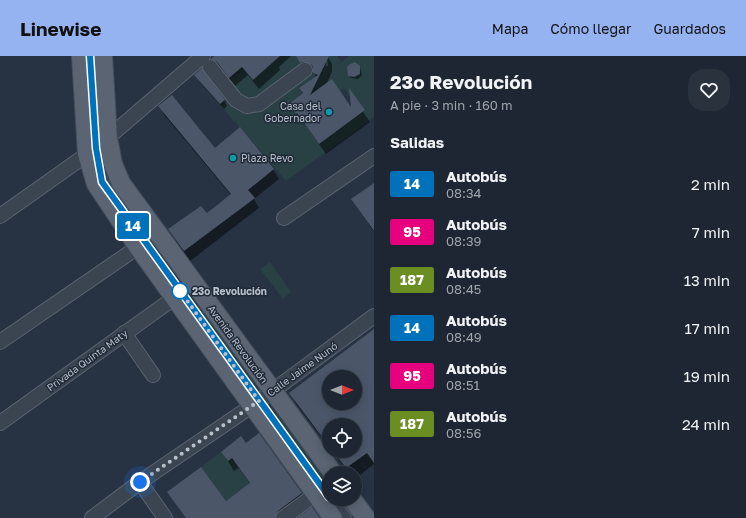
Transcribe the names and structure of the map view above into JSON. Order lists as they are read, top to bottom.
{
  "streets": {
    "main road": ["Avenida Revolución"],
    "street": ["Privada Quinta Maty", "Calle Jaime Nunó"]
  },
  "crossings": [
    ["Avenida Revolución", "Privada Quinta Maty"],
    ["Avenida Revolución", "Calle Jaime Nunó"]
  ],
  "places": ["Casa del Gobernador", "Plaza Revo", "23o Revolución"],
  "lines": ["bus line 14"],
  "north": "right",
  "page": {
    "header": "Linewise",
    "nav": ["Mapa", "Cómo llegar", "Guardados"],
    "on_map": "14",
    "heading": [
      ["23o Revolución", "A pie · 3 min · 160 m"],
      "Salidas"
    ],
    "list": [
      {
        "mark": "14",
        "name": "Autobús",
        "note": "08:34",
        "value": "2 min"
      },
      {
        "mark": "95",
        "name": "Autobús",
        "note": "08:39",
        "value": "7 min"
      },
      {
        "mark": "187",
        "name": "Autobús",
        "note": "08:45",
        "value": "13 min"
      },
      {
        "mark": "14",
        "name": "Autobús",
        "note": "08:49",
        "value": "17 min"
      },
      {
        "mark": "95",
        "name": "Autobús",
        "note": "08:51",
        "value": "19 min"
      },
      {
        "mark": "187",
        "name": "Autobús",
        "note": "08:56",
        "value": "24 min"
      }
    ]
  }
}
